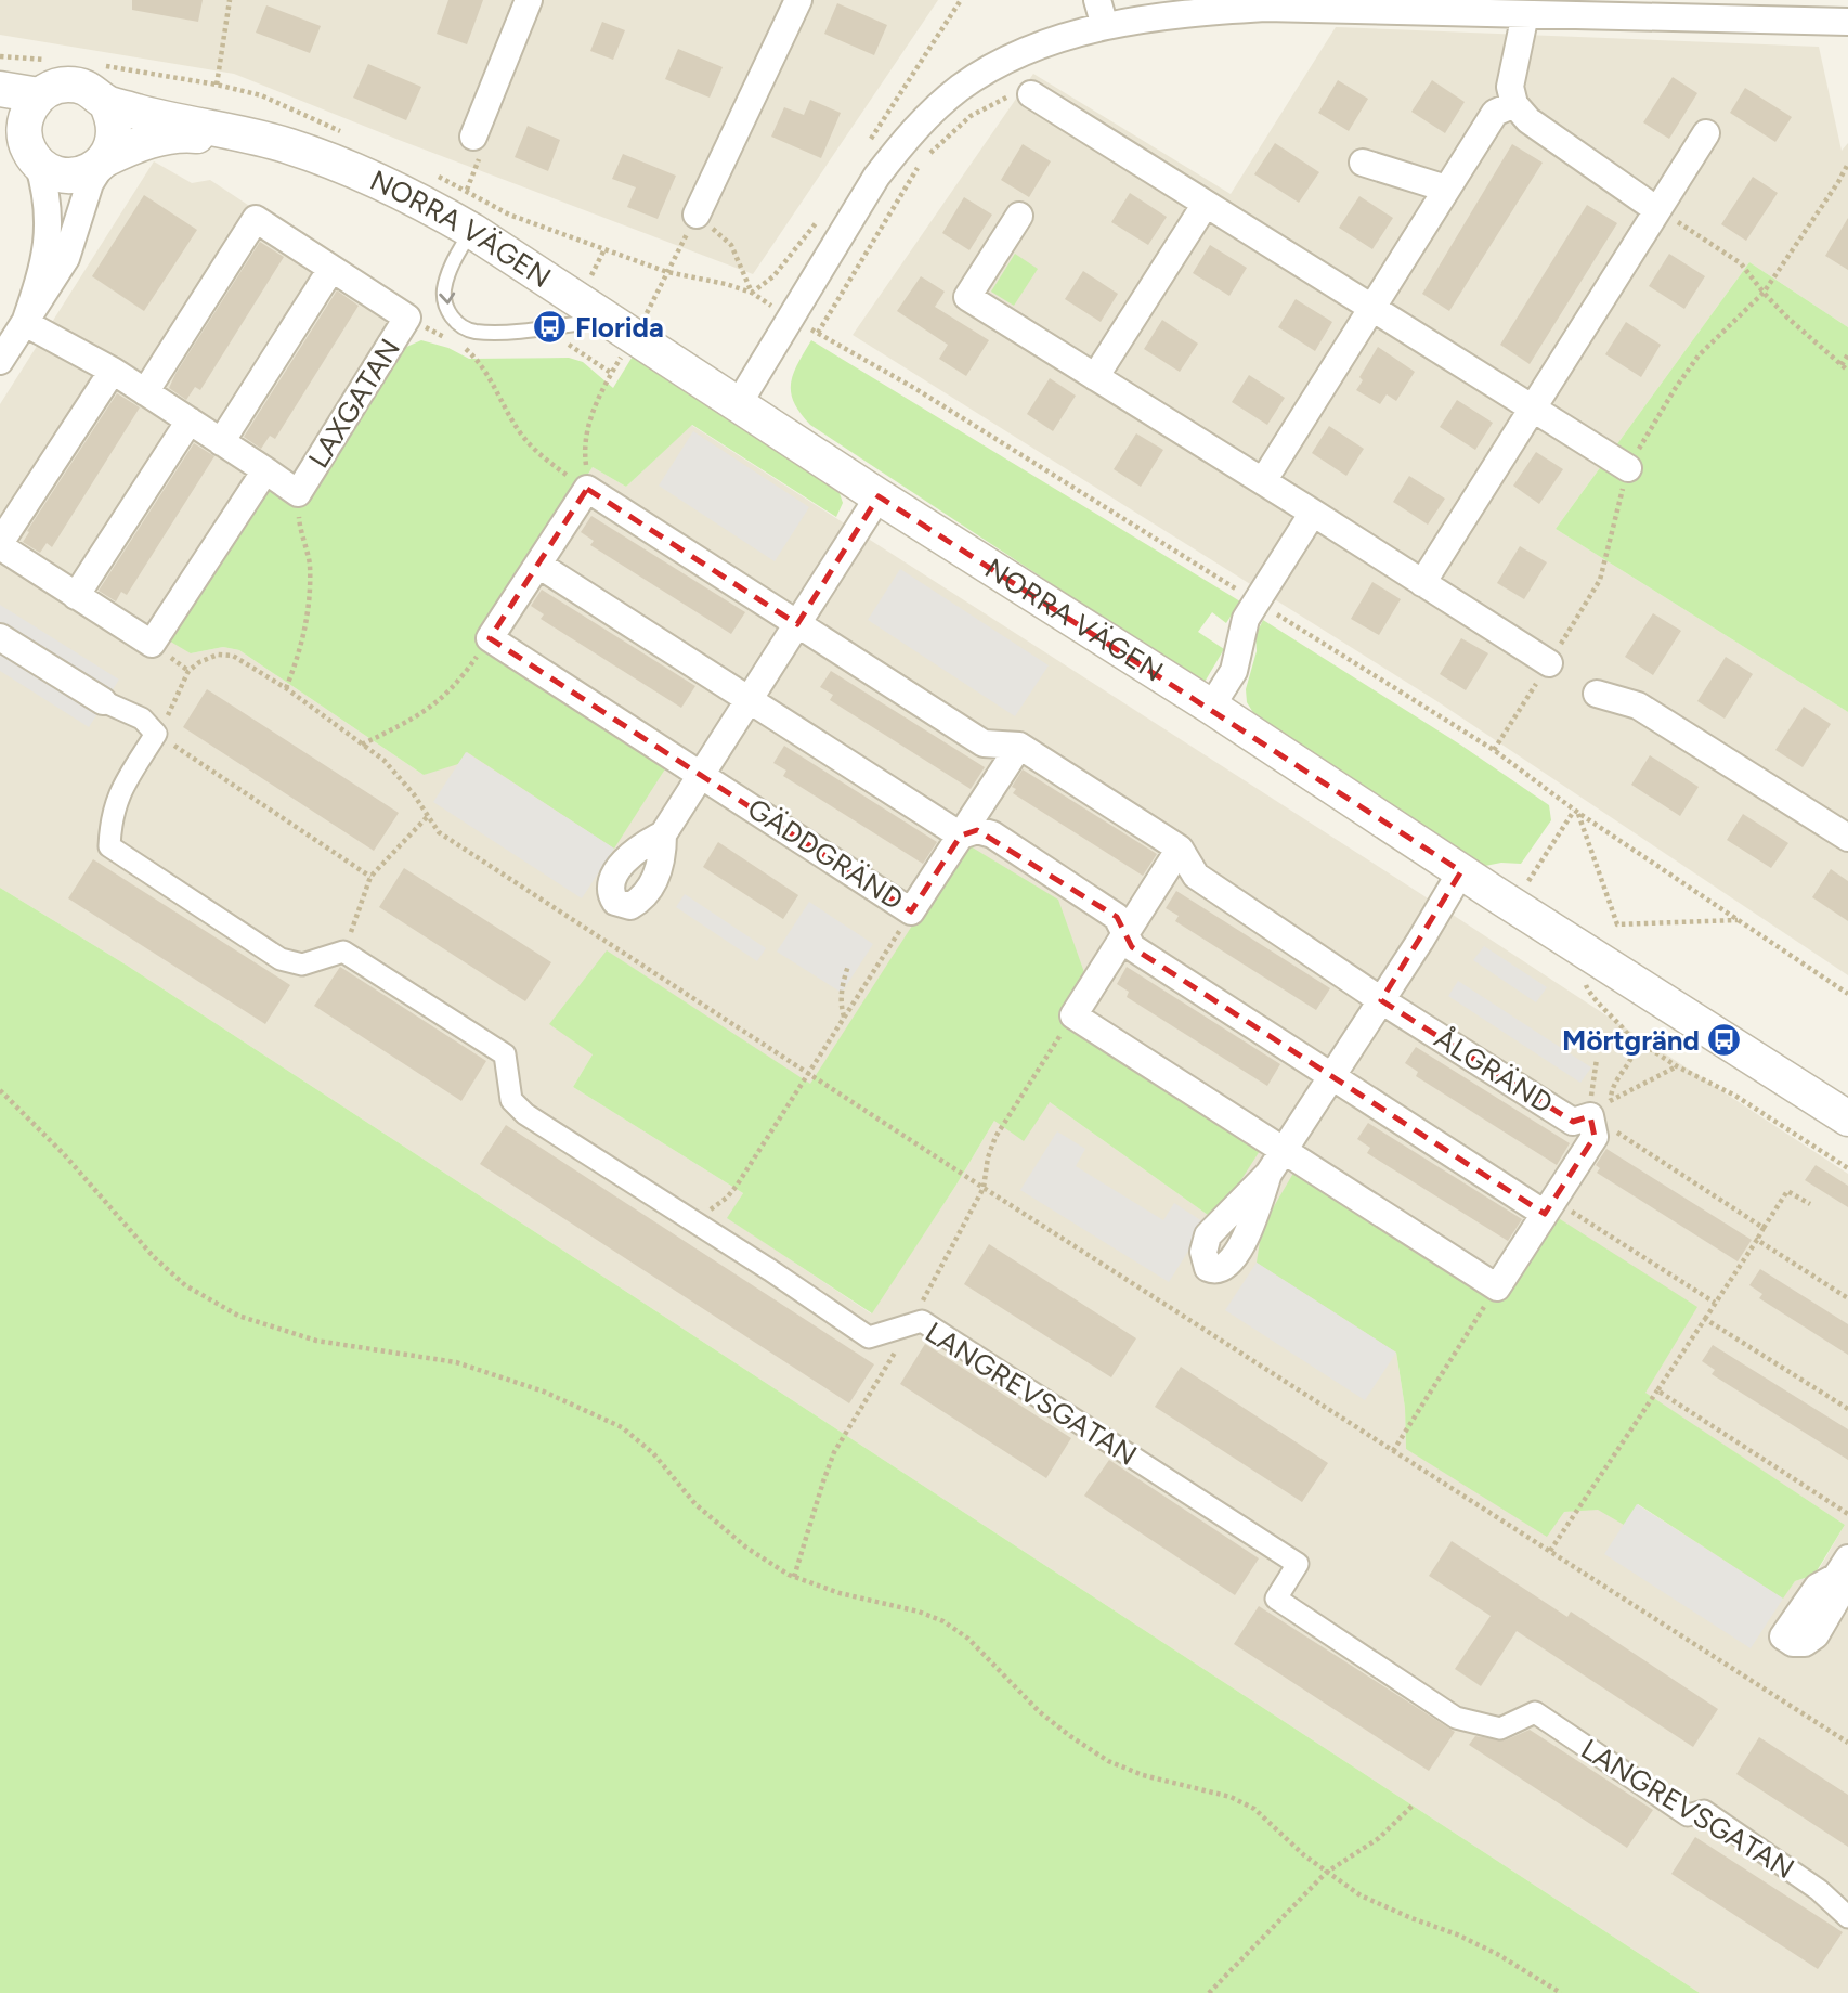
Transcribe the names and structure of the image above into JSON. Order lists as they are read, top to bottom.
{
  "streets": {
    "street": [
      "NORRA VÄGEN",
      "LAXGATAN",
      "GÄDDGRÄND",
      "ÅLGRÄND",
      "LANGREVSGATAN"
    ]
  },
  "places": {
    "bus stop": ["Florida", "Mörtgränd"]
  }
}
